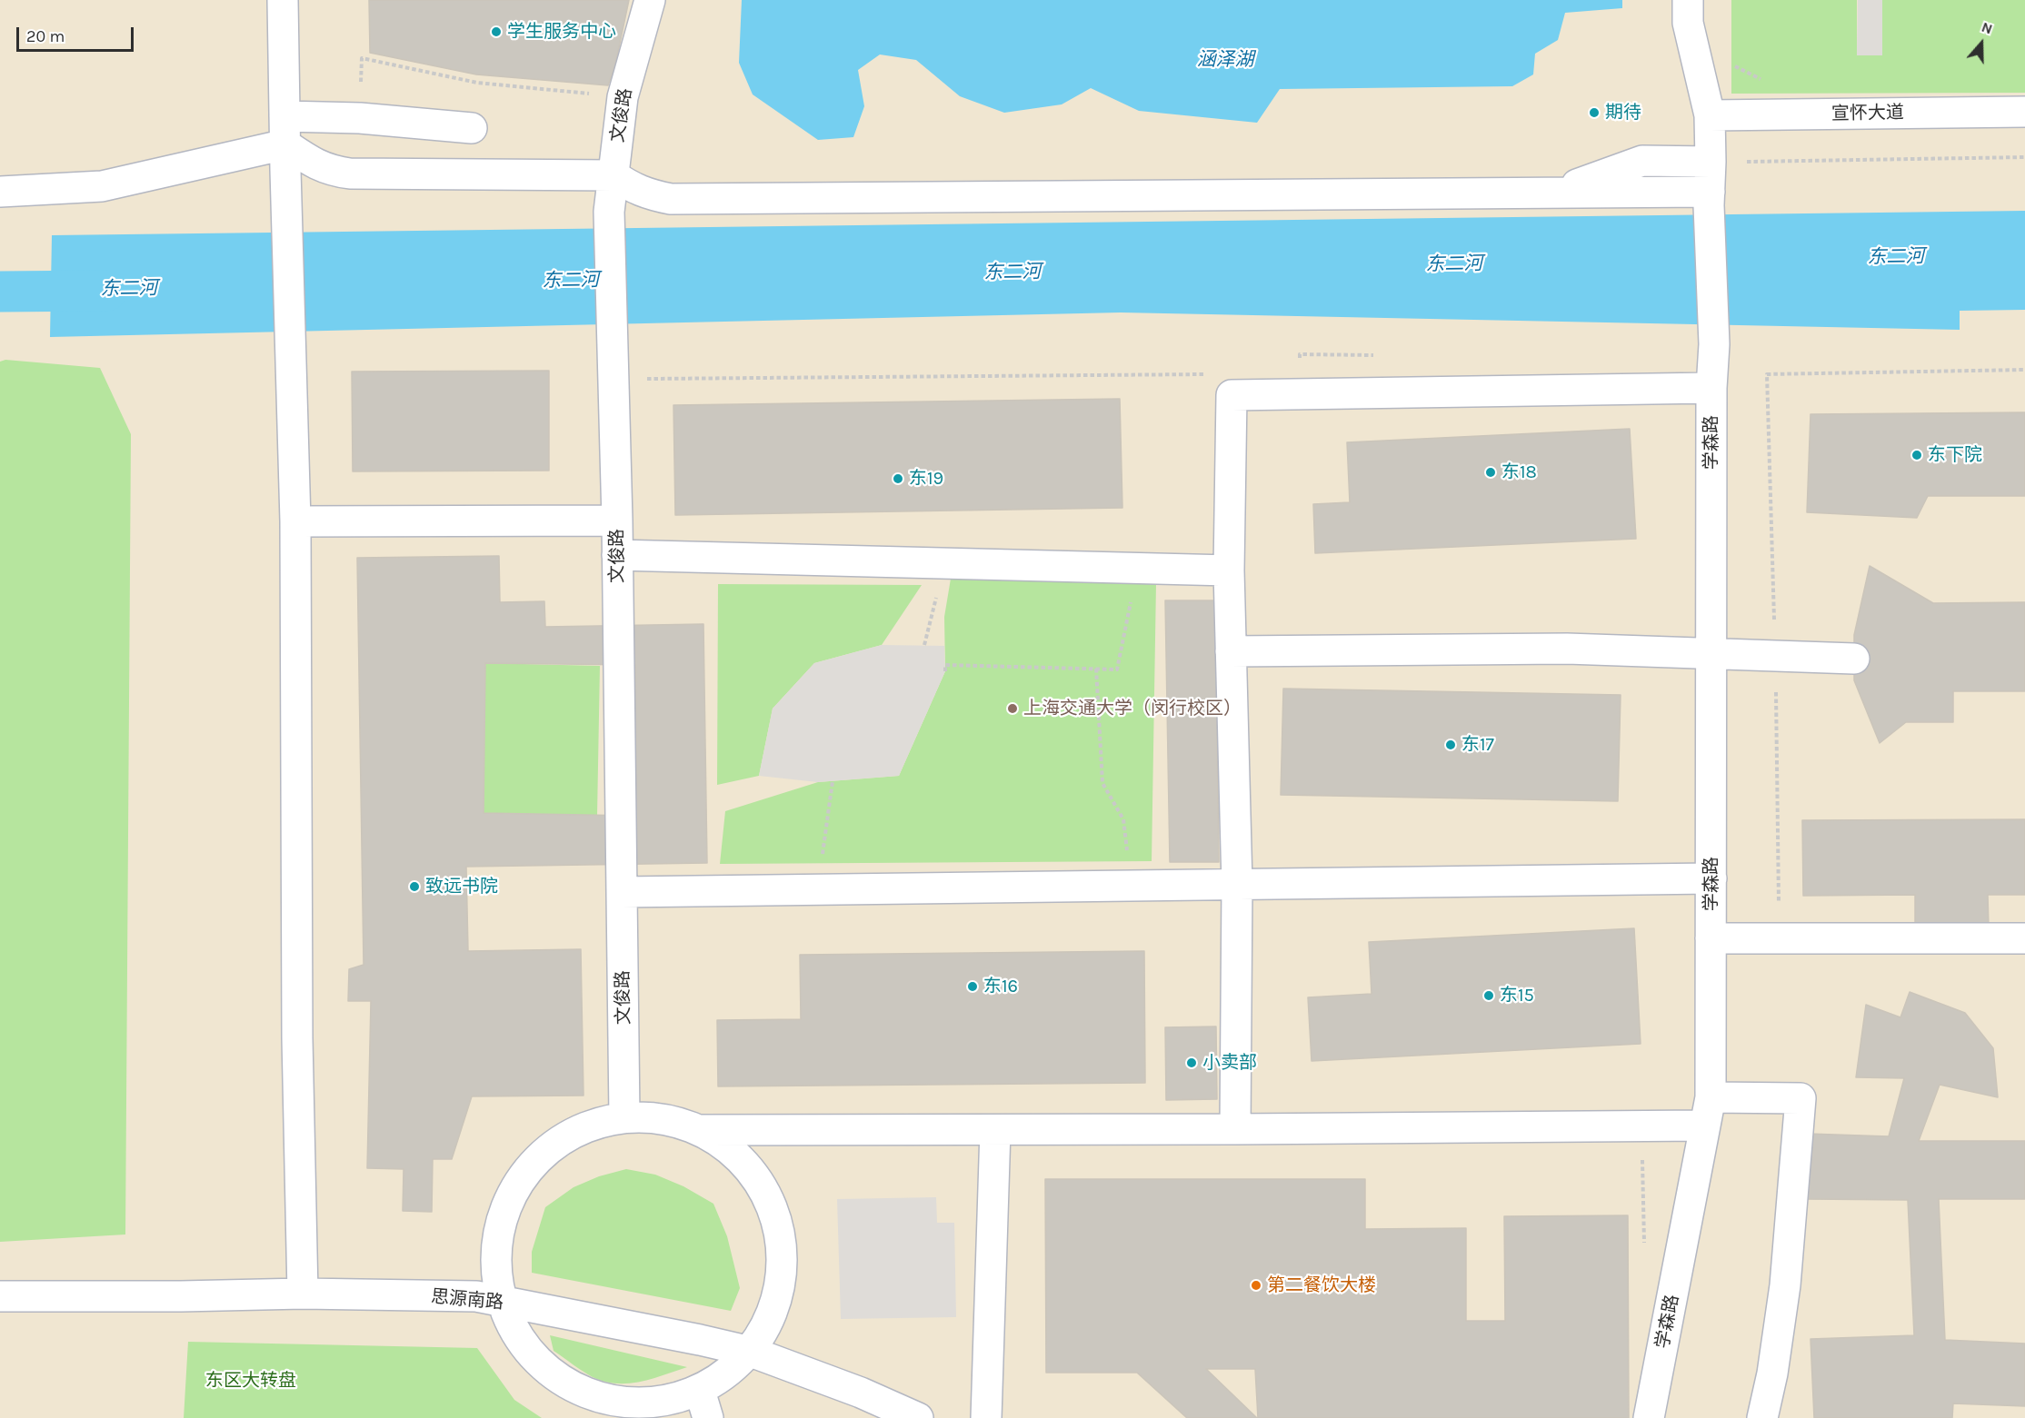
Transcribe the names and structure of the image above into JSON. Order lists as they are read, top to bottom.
{
  "streets": {
    "lane": [
      "宣怀大道",
      "文俊路",
      "学森路",
      "思源南路"
    ]
  },
  "crossings": [
    ["宣怀大道", "学森路"]
  ],
  "water": ["涵泽湖", "东二河"],
  "parks": ["东区大转盘"],
  "places": [
    "学生服务中心",
    "期待",
    "东下院",
    "东18",
    "东19",
    "上海交通大学（闵行校区）",
    "东17",
    "致远书院",
    "东16",
    "东15",
    "小卖部",
    "第二餐饮大楼"
  ],
  "scale_bar": "20 m",
  "north": "top"
}
